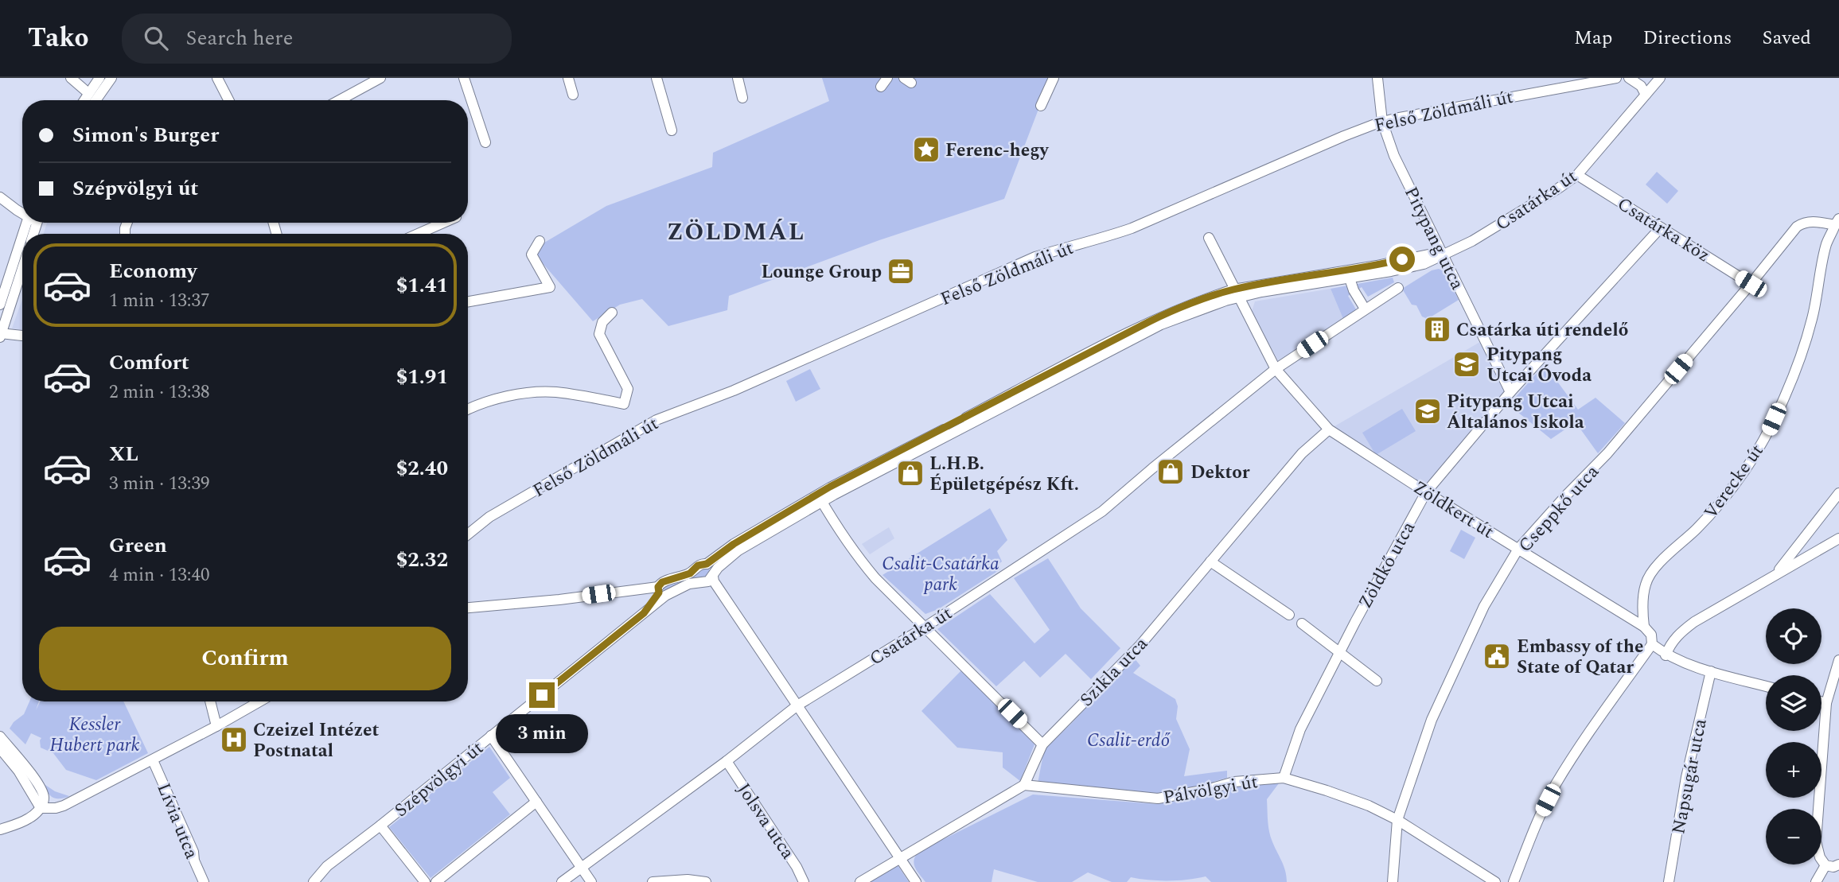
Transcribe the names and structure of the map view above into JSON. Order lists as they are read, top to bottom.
{
  "streets": {
    "street": [
      "Felső Zöldmáli út",
      "Csatárka út",
      "Csatárka köz",
      "Pitypang utca",
      "Verecke út",
      "Cseppkő utca",
      "Zöldkert út",
      "Zöldkő utca",
      "Szikla utca",
      "Napsugár utca",
      "Szépvölgyi út",
      "Pálvölgyi út",
      "Lívia utca",
      "Jolsva utca"
    ]
  },
  "crossings": [
    ["Felső Zöldmáli út", "Pitypang utca"],
    ["Csatárka út", "Csatárka köz"],
    ["Csatárka út", "Pitypang utca"],
    ["Csatárka út", "Zöldkert út"],
    ["Csatárka út", "Jolsva utca"],
    ["Csatárka köz", "Cseppkő utca"],
    ["Csatárka köz", "Zöldkő utca"],
    ["Pitypang utca", "Zöldkő utca"],
    ["Verecke út", "Cseppkő utca"],
    ["Verecke út", "Zöldkert út"],
    ["Cseppkő utca", "Zöldkert út"],
    ["Cseppkő utca", "Pálvölgyi út"],
    ["Zöldkert út", "Zöldkő utca"],
    ["Zöldkert út", "Szikla utca"],
    ["Zöldkő utca", "Pálvölgyi út"],
    ["Szikla utca", "Pálvölgyi út"]
  ],
  "districts": ["ZÖLDMÁL"],
  "parks": ["Csalit-Csatárka park", "Kessler Hubert park", "Csalit-erdő"],
  "places": {
    "place": ["Ferenc-hegy"],
    "office": ["Lounge Group"],
    "building": ["Csatárka úti rendelő"],
    "school or university": ["Pitypang Utcai Óvoda", "Pitypang Utcai Általános Iskola"],
    "shop": ["Dektor", "L.H.B. Épületgépész Kft."],
    "public building": ["Embassy of the State of Qatar"],
    "hospital": ["Czeizel Intézet Postnatal"]
  },
  "page": {
    "header": "Tako",
    "search": "Search here",
    "nav": ["Map", "Directions", "Saved"],
    "banner": ["Simon's Burger", "Szépvölgyi út"],
    "list": [
      {
        "name": "Economy",
        "note": "1 min · 13:37",
        "value": "$1.41"
      },
      {
        "name": "Comfort",
        "note": "2 min · 13:38",
        "value": "$1.91"
      },
      {
        "name": "XL",
        "note": "3 min · 13:39",
        "value": "$2.40"
      },
      {
        "name": "Green",
        "note": "4 min · 13:40",
        "value": "$2.32"
      }
    ],
    "map_buttons": ["+", "−"],
    "buttons": "Confirm",
    "bubble": "3 min"
  }
}
